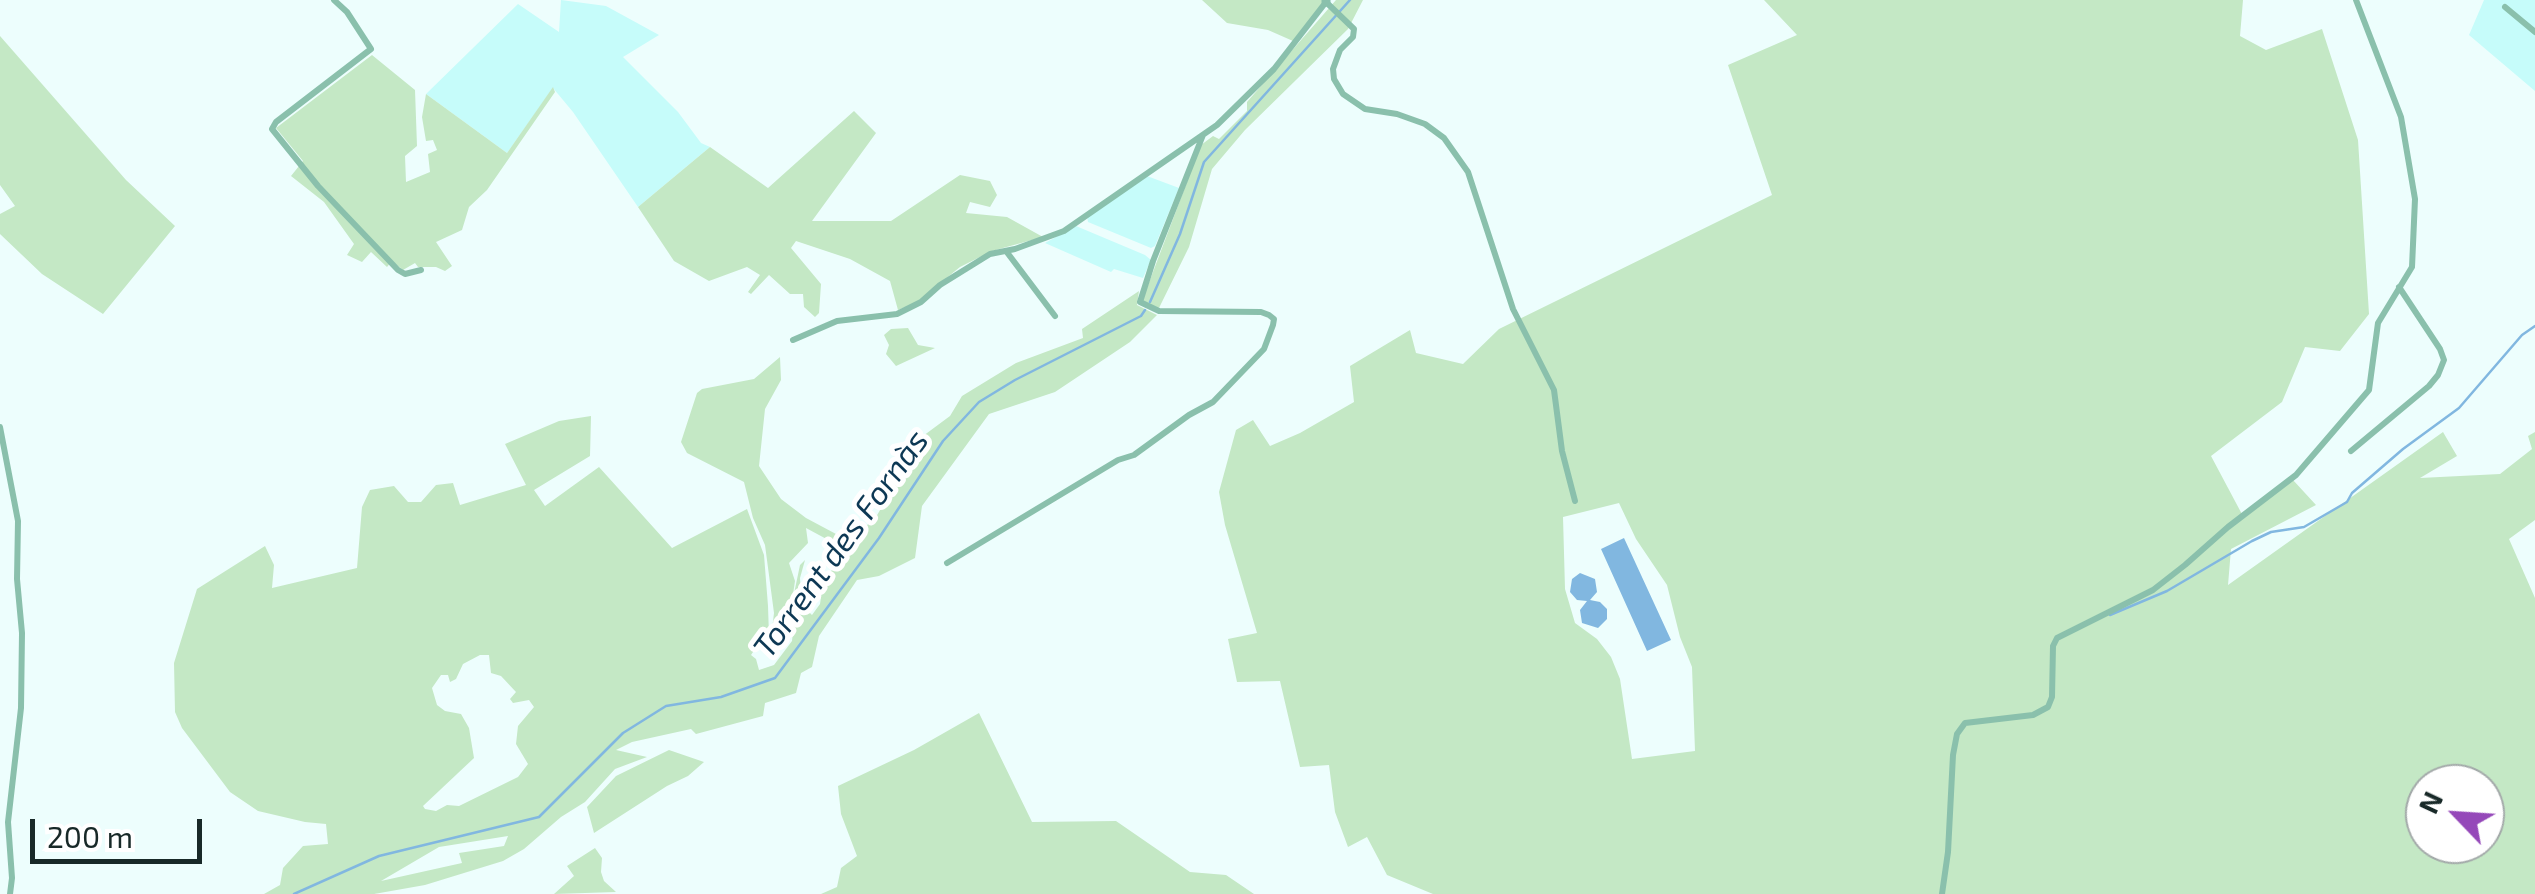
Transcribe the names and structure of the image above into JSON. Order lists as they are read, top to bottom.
{
  "water": ["Torrent des Fornàs"],
  "scale_bar": "200 m",
  "north": "top left"
}
